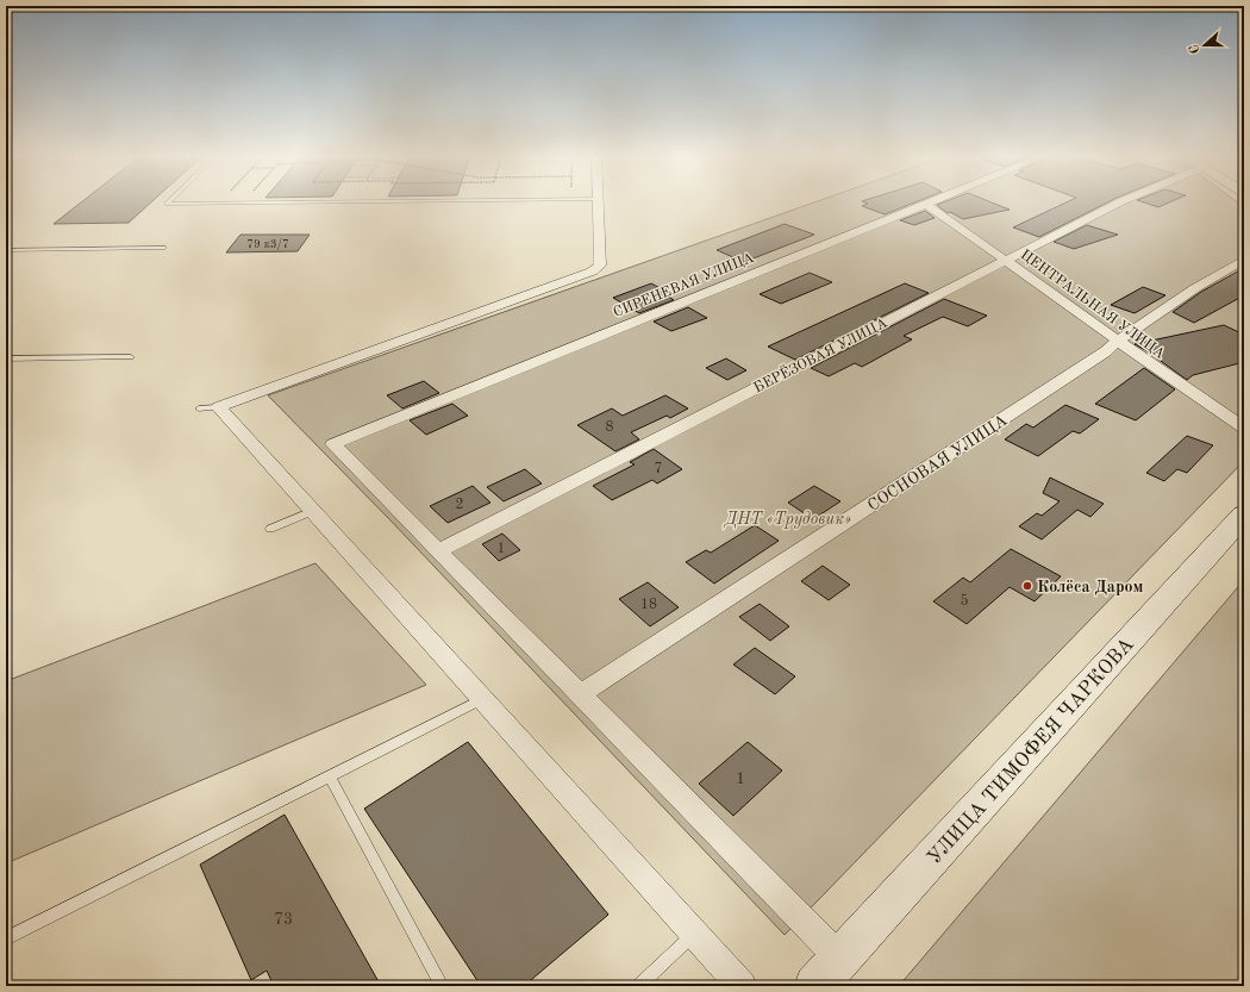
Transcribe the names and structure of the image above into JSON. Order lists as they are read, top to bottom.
{
  "streets": {
    "main road": ["УЛИЦА ТИМОФЕЯ ЧАРКОВА"],
    "street": [
      "СИРЕНЕВАЯ УЛИЦА",
      "ЦЕНТРАЛЬНАЯ УЛИЦА",
      "БЕРЁЗОВАЯ УЛИЦА",
      "СОСНОВАЯ УЛИЦА"
    ]
  },
  "crossings": [
    ["СИРЕНЕВАЯ УЛИЦА", "ЦЕНТРАЛЬНАЯ УЛИЦА"],
    ["СИРЕНЕВАЯ УЛИЦА", "БЕРЁЗОВАЯ УЛИЦА"],
    ["ЦЕНТРАЛЬНАЯ УЛИЦА", "БЕРЁЗОВАЯ УЛИЦА"],
    ["ЦЕНТРАЛЬНАЯ УЛИЦА", "СОСНОВАЯ УЛИЦА"]
  ],
  "parks": ["ДНТ «Трудовик»"],
  "places": ["Колёса Даром"],
  "house_numbers": [
    "79 к3/7",
    "8",
    "7",
    "2",
    "1",
    "5",
    "18",
    "1",
    "73"
  ],
  "north": "left"
}
